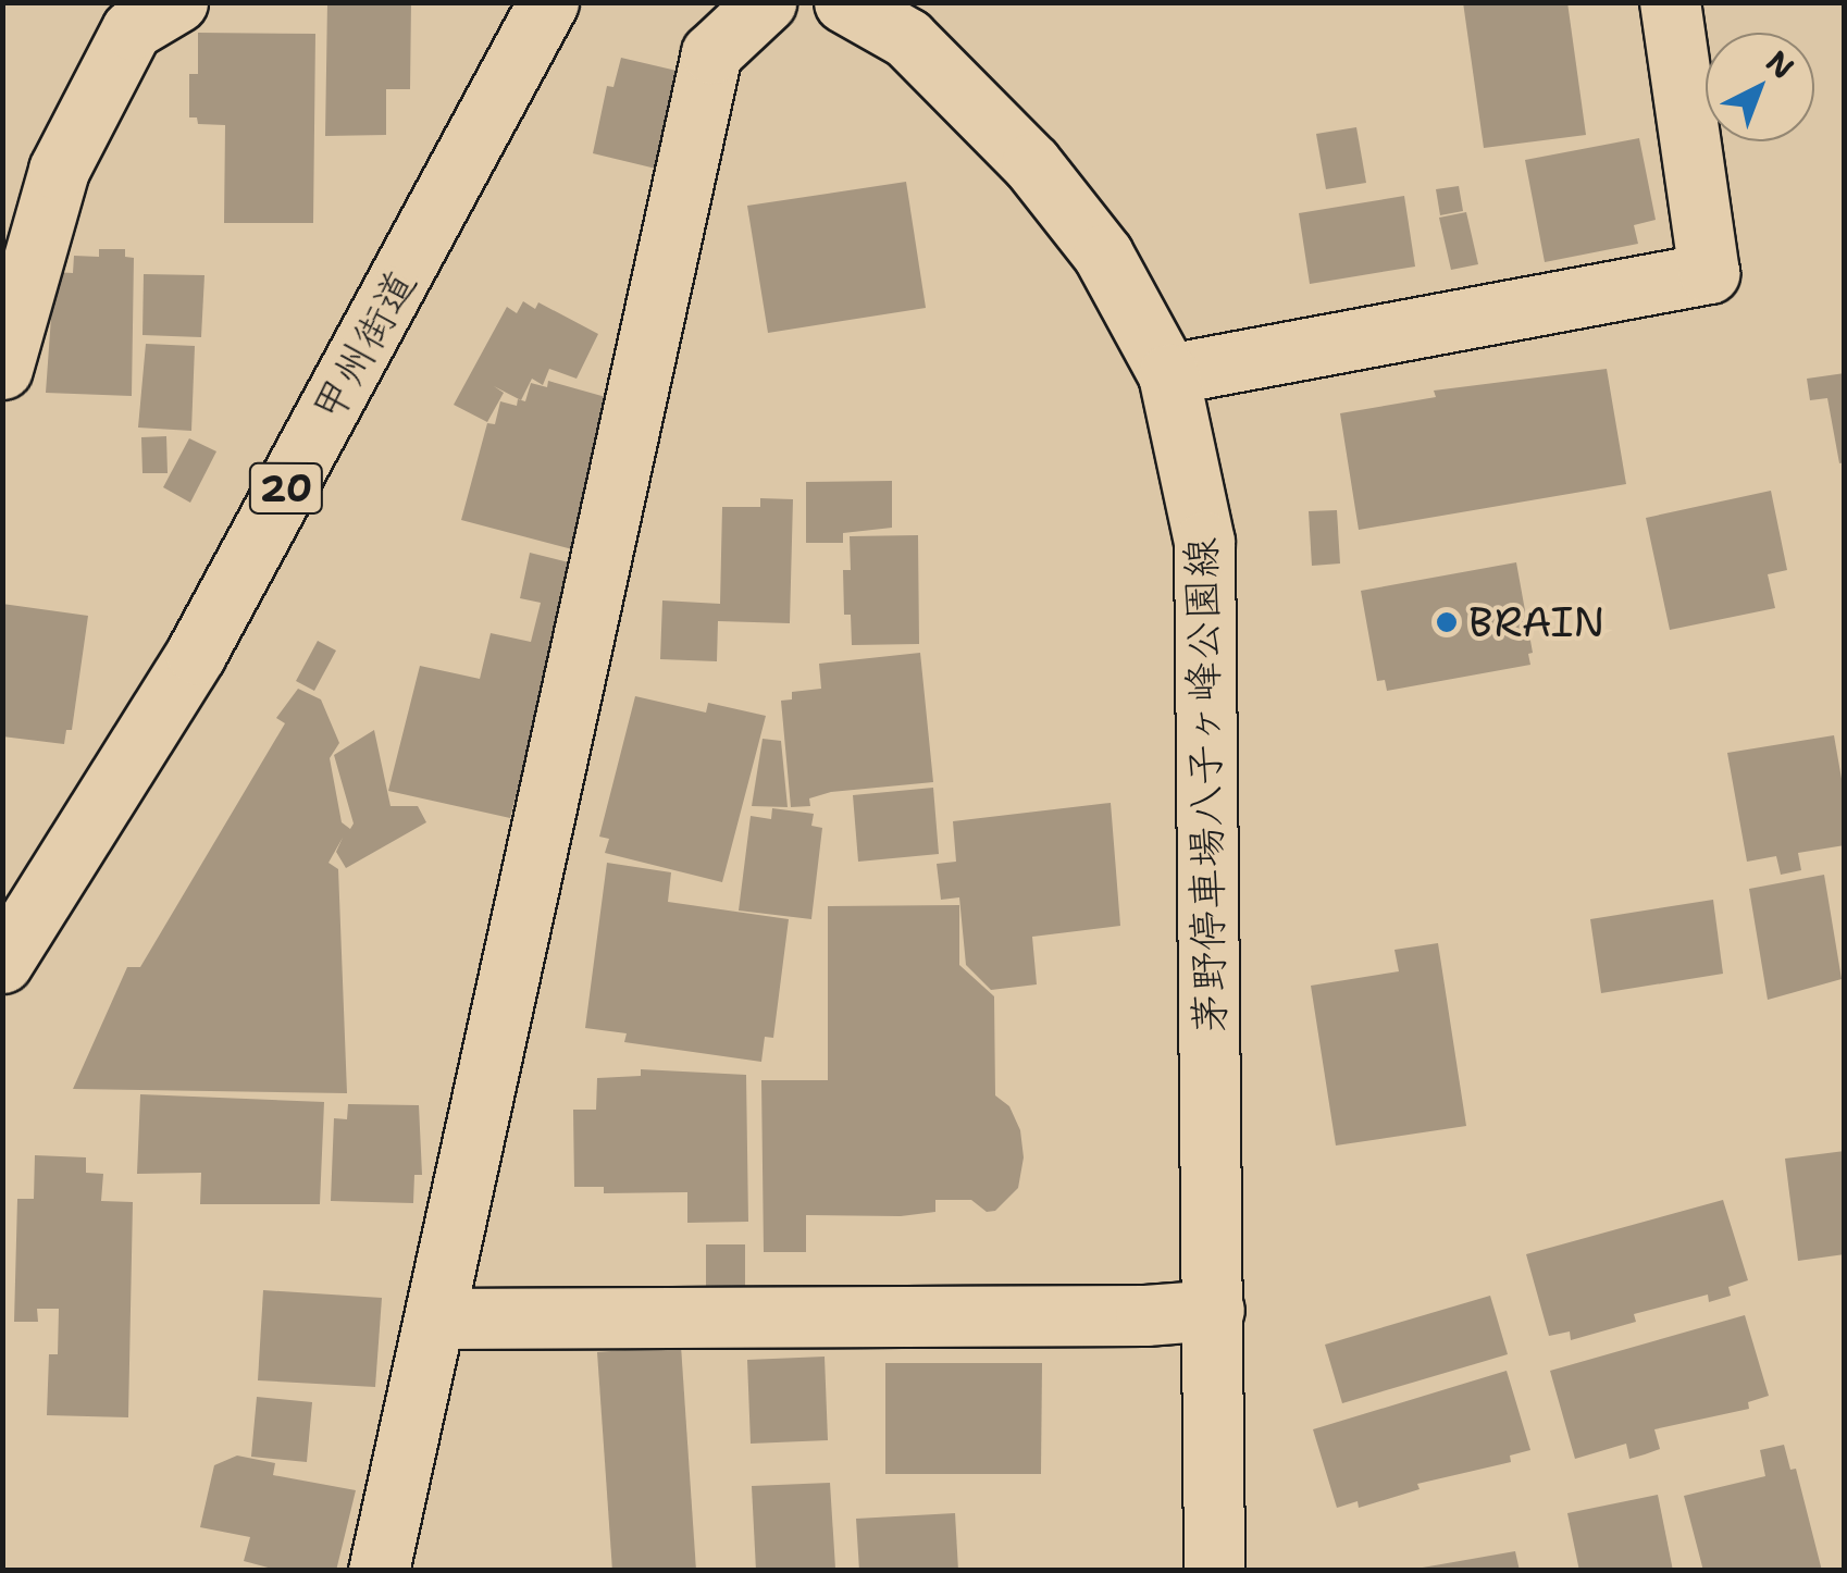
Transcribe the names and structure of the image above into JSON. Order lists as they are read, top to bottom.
{
  "streets": {
    "main road": ["甲州街道", "20", "茅野停車場八子ヶ峰公園線"]
  },
  "places": ["BRAIN"],
  "north": "top right"
}
